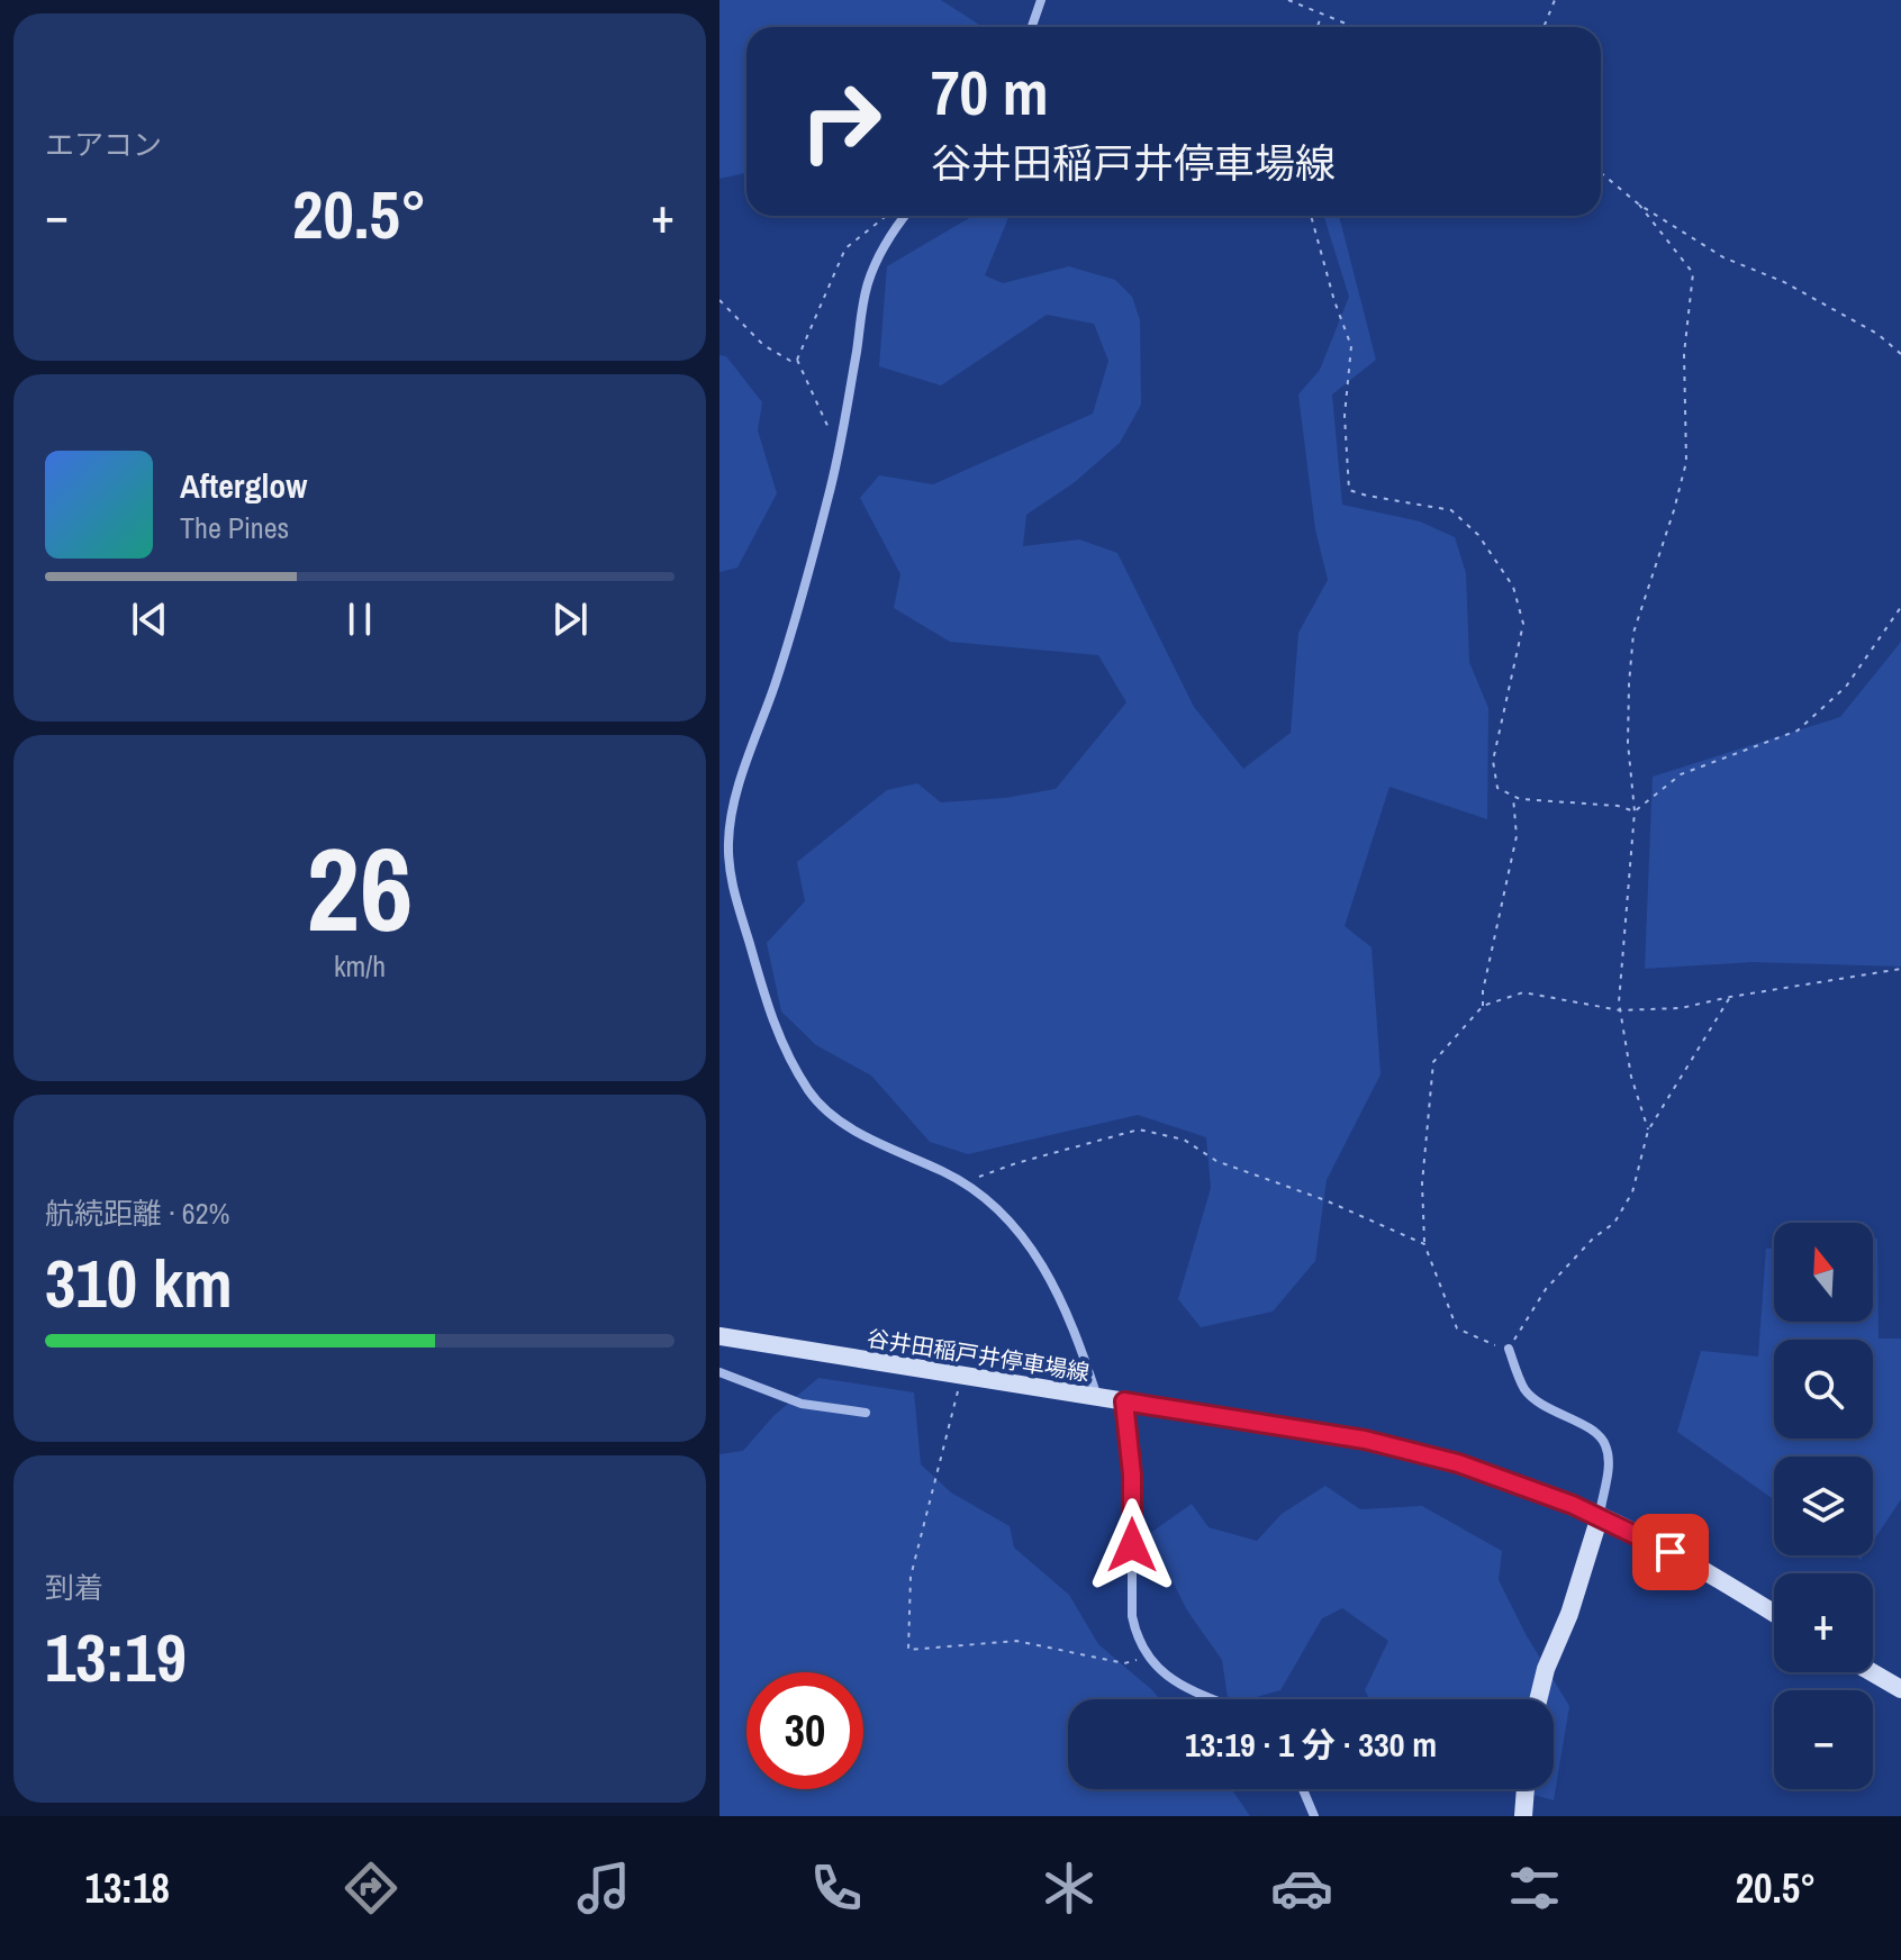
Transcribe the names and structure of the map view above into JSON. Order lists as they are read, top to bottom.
{
  "streets": {
    "main road": ["谷井田稲戸井停車場線"]
  },
  "north": "top",
  "page": {
    "tile": [
      "エアコン",
      ["26", "km/h"],
      ["航続距離 · 62%", "310 km"],
      ["到着", "13:19"]
    ],
    "turn": ["70 m", "谷井田稲戸井停車場線"],
    "heat": ["−", "20.5°", "+"],
    "song": ["Afterglow", "The Pines"],
    "map_buttons": ["+", "−"],
    "limit": "30",
    "trip": "13:19 · 1 分 · 330 m",
    "tabs": ["13:18", "20.5°"]
  }
}
